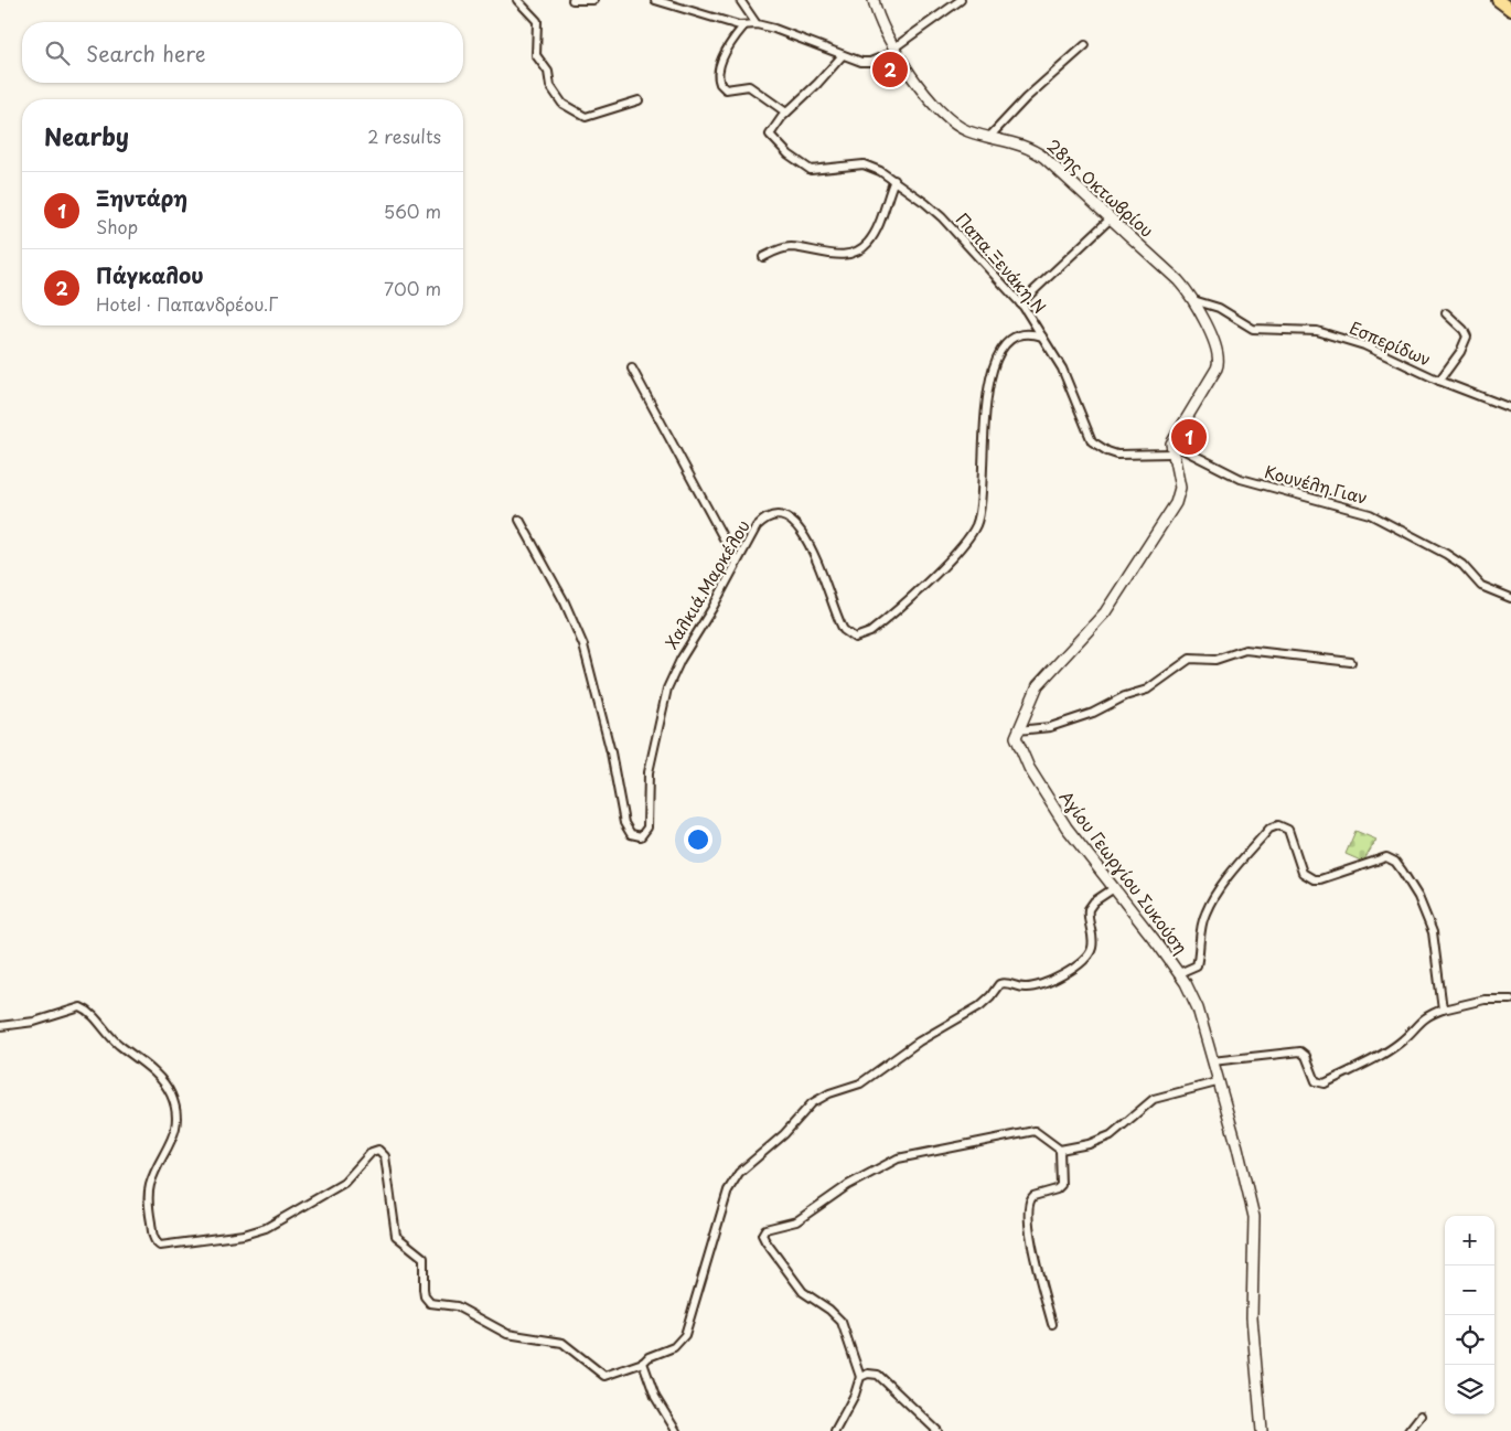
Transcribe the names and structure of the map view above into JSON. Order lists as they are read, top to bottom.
{
  "streets": {
    "main road": ["28ης Οκτωβρίου", "Αγίου Γεωργίου Συκούση"],
    "street": [
      "Παπα.Ξενάκη.Ν",
      "Εσπερίδων",
      "Κουνέλη.Γιαν",
      "Χαλκιά.Μαρκέλου"
    ]
  },
  "crossings": [
    ["28ης Οκτωβρίου", "Εσπερίδων"],
    ["Παπα.Ξενάκη.Ν", "Κουνέλη.Γιαν"],
    ["Παπα.Ξενάκη.Ν", "Χαλκιά.Μαρκέλου"]
  ],
  "page": {
    "search": "Search here",
    "pins": ["2", "1"],
    "heading": ["Nearby", "2 results"],
    "list": [
      {
        "mark": "1",
        "name": "Ξηντάρη",
        "note": "Shop",
        "value": "560 m"
      },
      {
        "mark": "2",
        "name": "Πάγκαλου",
        "note": "Hotel · Παπανδρέου.Γ",
        "value": "700 m"
      }
    ],
    "map_buttons": ["+", "−"]
  }
}
